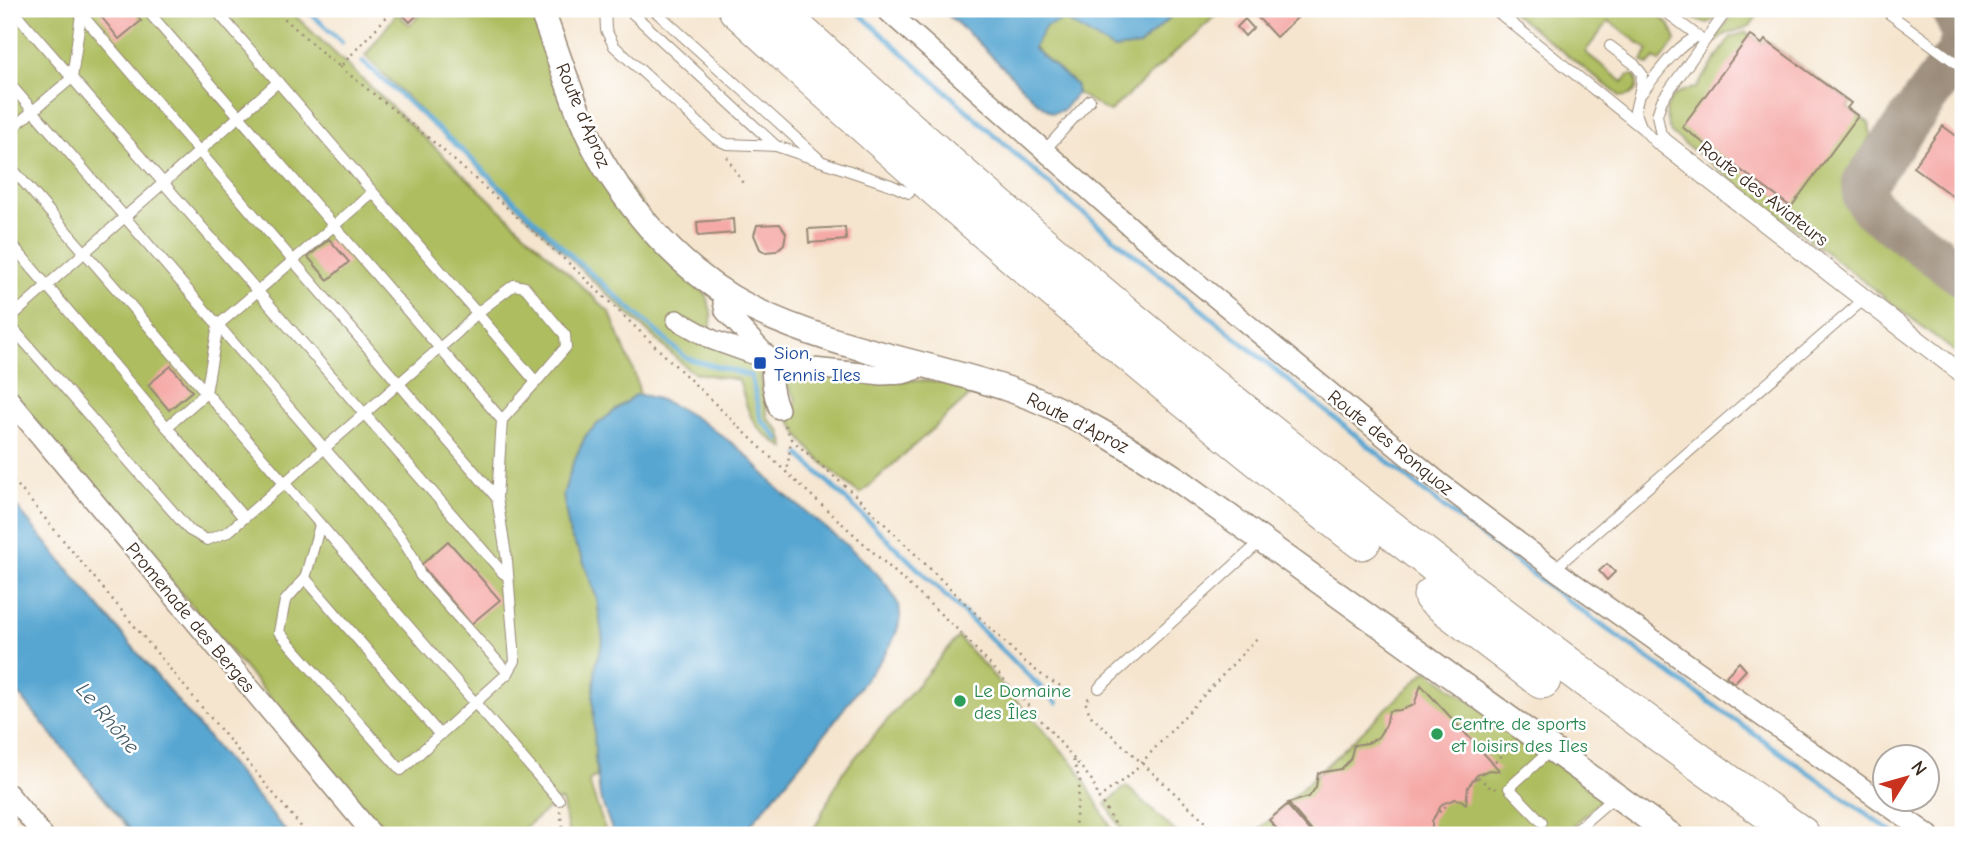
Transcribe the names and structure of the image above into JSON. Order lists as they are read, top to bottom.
{
  "streets": {
    "street": ["Route d'Aproz", "Route des Ronquoz", "Promenade des Berges"],
    "lane": ["Route des Aviateurs"]
  },
  "water": ["Le Rhône"],
  "places": {
    "transit": ["Sion, Tennis Iles"],
    "other": ["Le Domaine des Îles", "Centre de sports et loisirs des Iles"]
  },
  "north": "top right"
}
